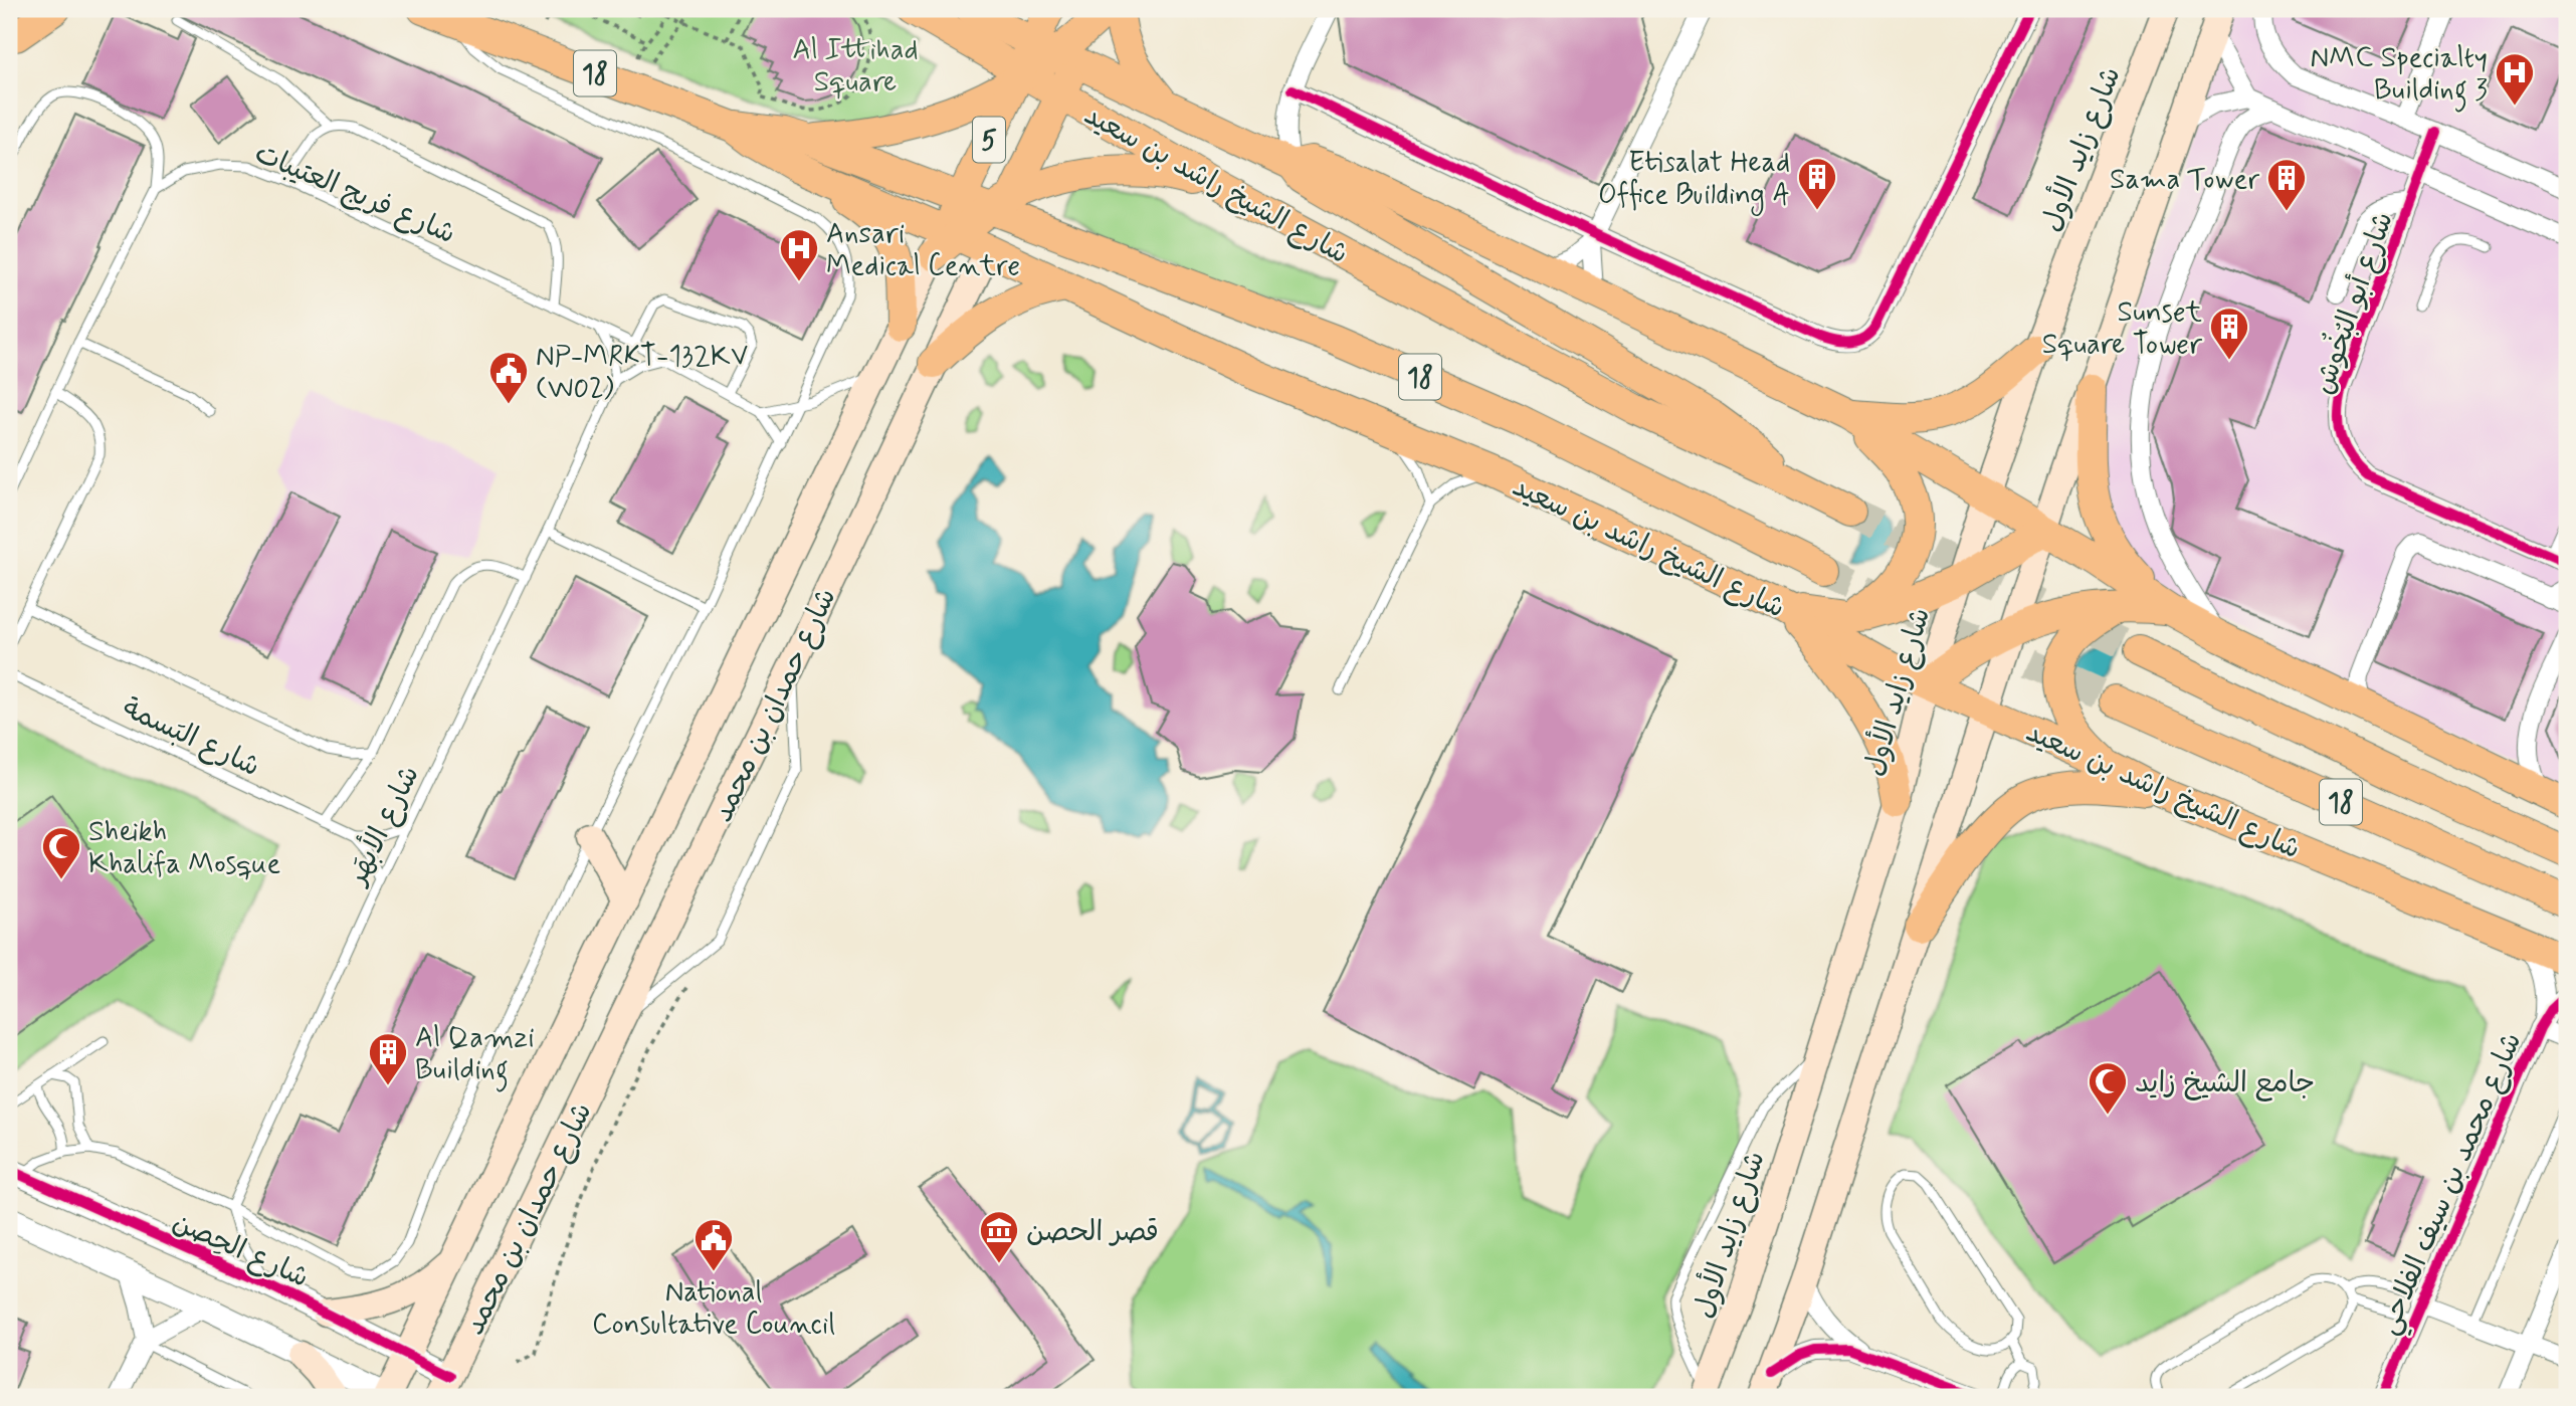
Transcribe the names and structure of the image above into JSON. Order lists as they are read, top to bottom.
{
  "streets": {
    "main road": [
      "18",
      "5",
      "شارع زايد الأول",
      "شارع الشيخ راشد بن سعيد",
      "شارع حمدان بن محمد"
    ],
    "street": ["شارع أبو البُخُوش", "شارع محمد بن سيف الفلاحي", "شارع الحِصن"],
    "lane": ["شارع فريج العتيبات", "شارع البَسمة", "شارع الأبهَر"]
  },
  "crossings": [
    ["شارع زايد الأول", "شارع الشيخ راشد بن سعيد"],
    ["شارع الشيخ راشد بن سعيد", "شارع حمدان بن محمد"],
    ["شارع الشيخ راشد بن سعيد", "شارع محمد بن سيف الفلاحي"],
    ["شارع حمدان بن محمد", "شارع الحِصن"]
  ],
  "parks": ["Al Ittihad Square"],
  "places": {
    "hospital": ["NMC Specialty Building 3", "Ansari Medical Centre"],
    "building": [
      "Etisalat Head Office Building A",
      "Sama Tower",
      "Sunset Square Tower",
      "Al Qamzi Building"
    ],
    "public building": ["NP-MRKT-132KV (W02)", "National Consultative Council"],
    "mosque": ["Sheikh Khalifa Mosque", "جامع الشيخ زايد"],
    "museum": ["قصر الحصن"]
  }
}
